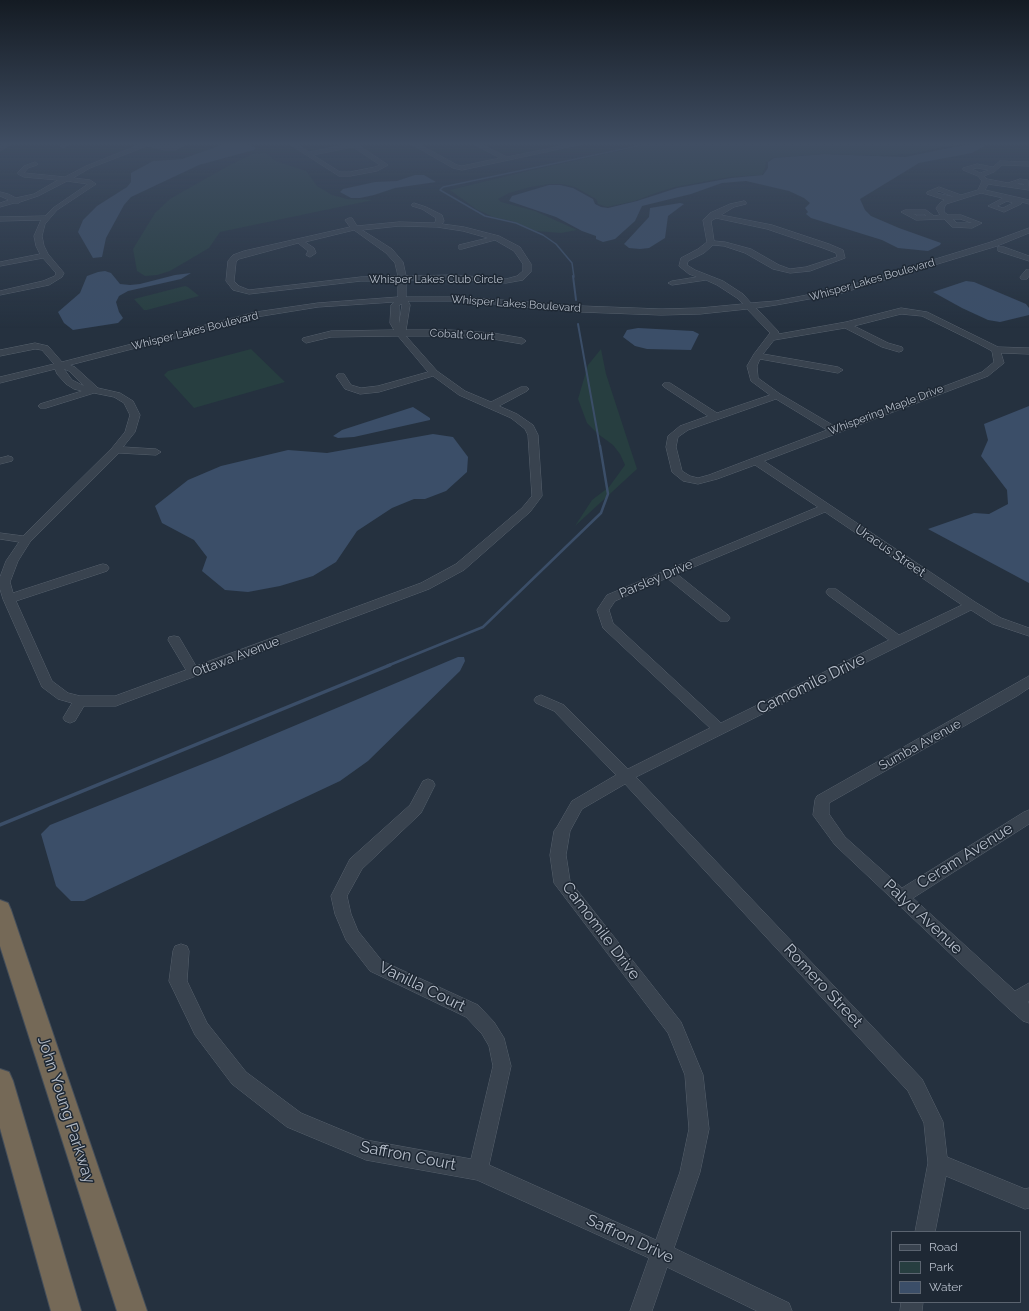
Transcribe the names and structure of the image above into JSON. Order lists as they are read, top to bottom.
{
  "streets": {
    "highway": ["John Young Parkway"],
    "street": [
      "Whisper Lakes Club Circle",
      "Whisper Lakes Boulevard",
      "Cobalt Court",
      "Whispering Maple Drive",
      "Uracus Street",
      "Parsley Drive",
      "Ottawa Avenue",
      "Camomile Drive",
      "Sumba Avenue",
      "Ceram Avenue",
      "Palyd Avenue",
      "Romero Street",
      "Vanilla Court",
      "Saffron Court",
      "Saffron Drive"
    ]
  },
  "crossings": [
    ["Whisper Lakes Boulevard", "Ottawa Avenue"],
    ["Cobalt Court", "Ottawa Avenue"],
    ["Whispering Maple Drive", "Uracus Street"],
    ["Uracus Street", "Parsley Drive"],
    ["Uracus Street", "Camomile Drive"],
    ["Parsley Drive", "Camomile Drive"],
    ["Camomile Drive", "Romero Street"],
    ["Camomile Drive", "Saffron Drive"],
    ["Sumba Avenue", "Palyd Avenue"],
    ["Ceram Avenue", "Palyd Avenue"],
    ["Vanilla Court", "Saffron Court"],
    ["Vanilla Court", "Saffron Drive"],
    ["Saffron Court", "Saffron Drive"]
  ],
  "legend": ["Road", "Park", "Water"]
}
